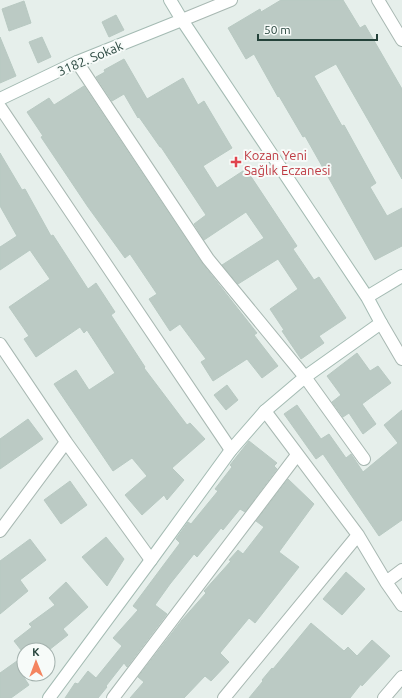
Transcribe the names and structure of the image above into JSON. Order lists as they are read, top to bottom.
{
  "streets": {
    "street": ["3182. Sokak"]
  },
  "places": {
    "health": ["Kozan Yeni Sağlık Eczanesi"]
  },
  "scale_bar": "50 m",
  "north": "top"
}
